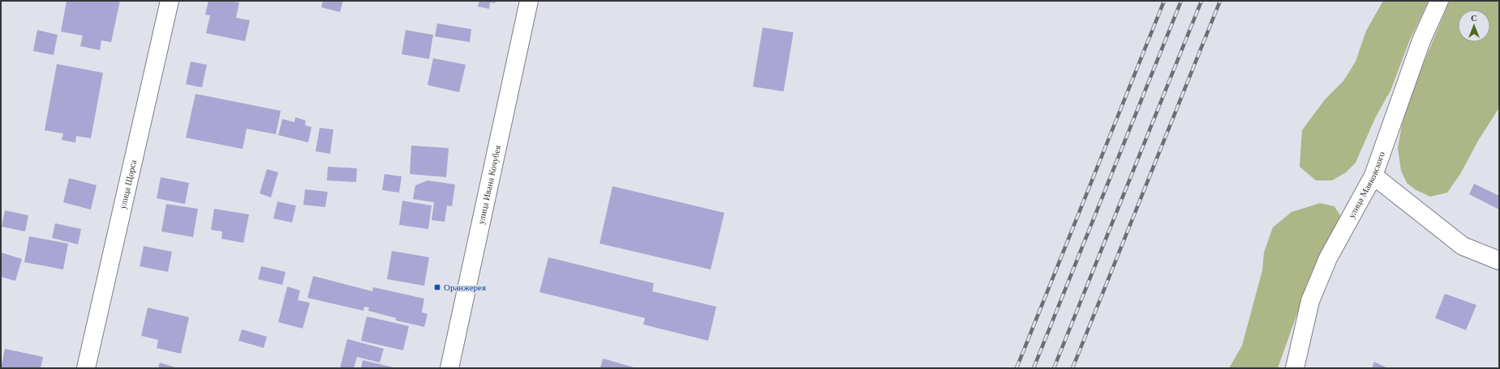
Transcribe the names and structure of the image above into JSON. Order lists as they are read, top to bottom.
{
  "streets": {
    "street": ["улица Щорса", "улица Ивана Кочубея", "улица Маяковского"]
  },
  "places": {
    "transit": ["Оранжерея"]
  },
  "north": "top"
}
